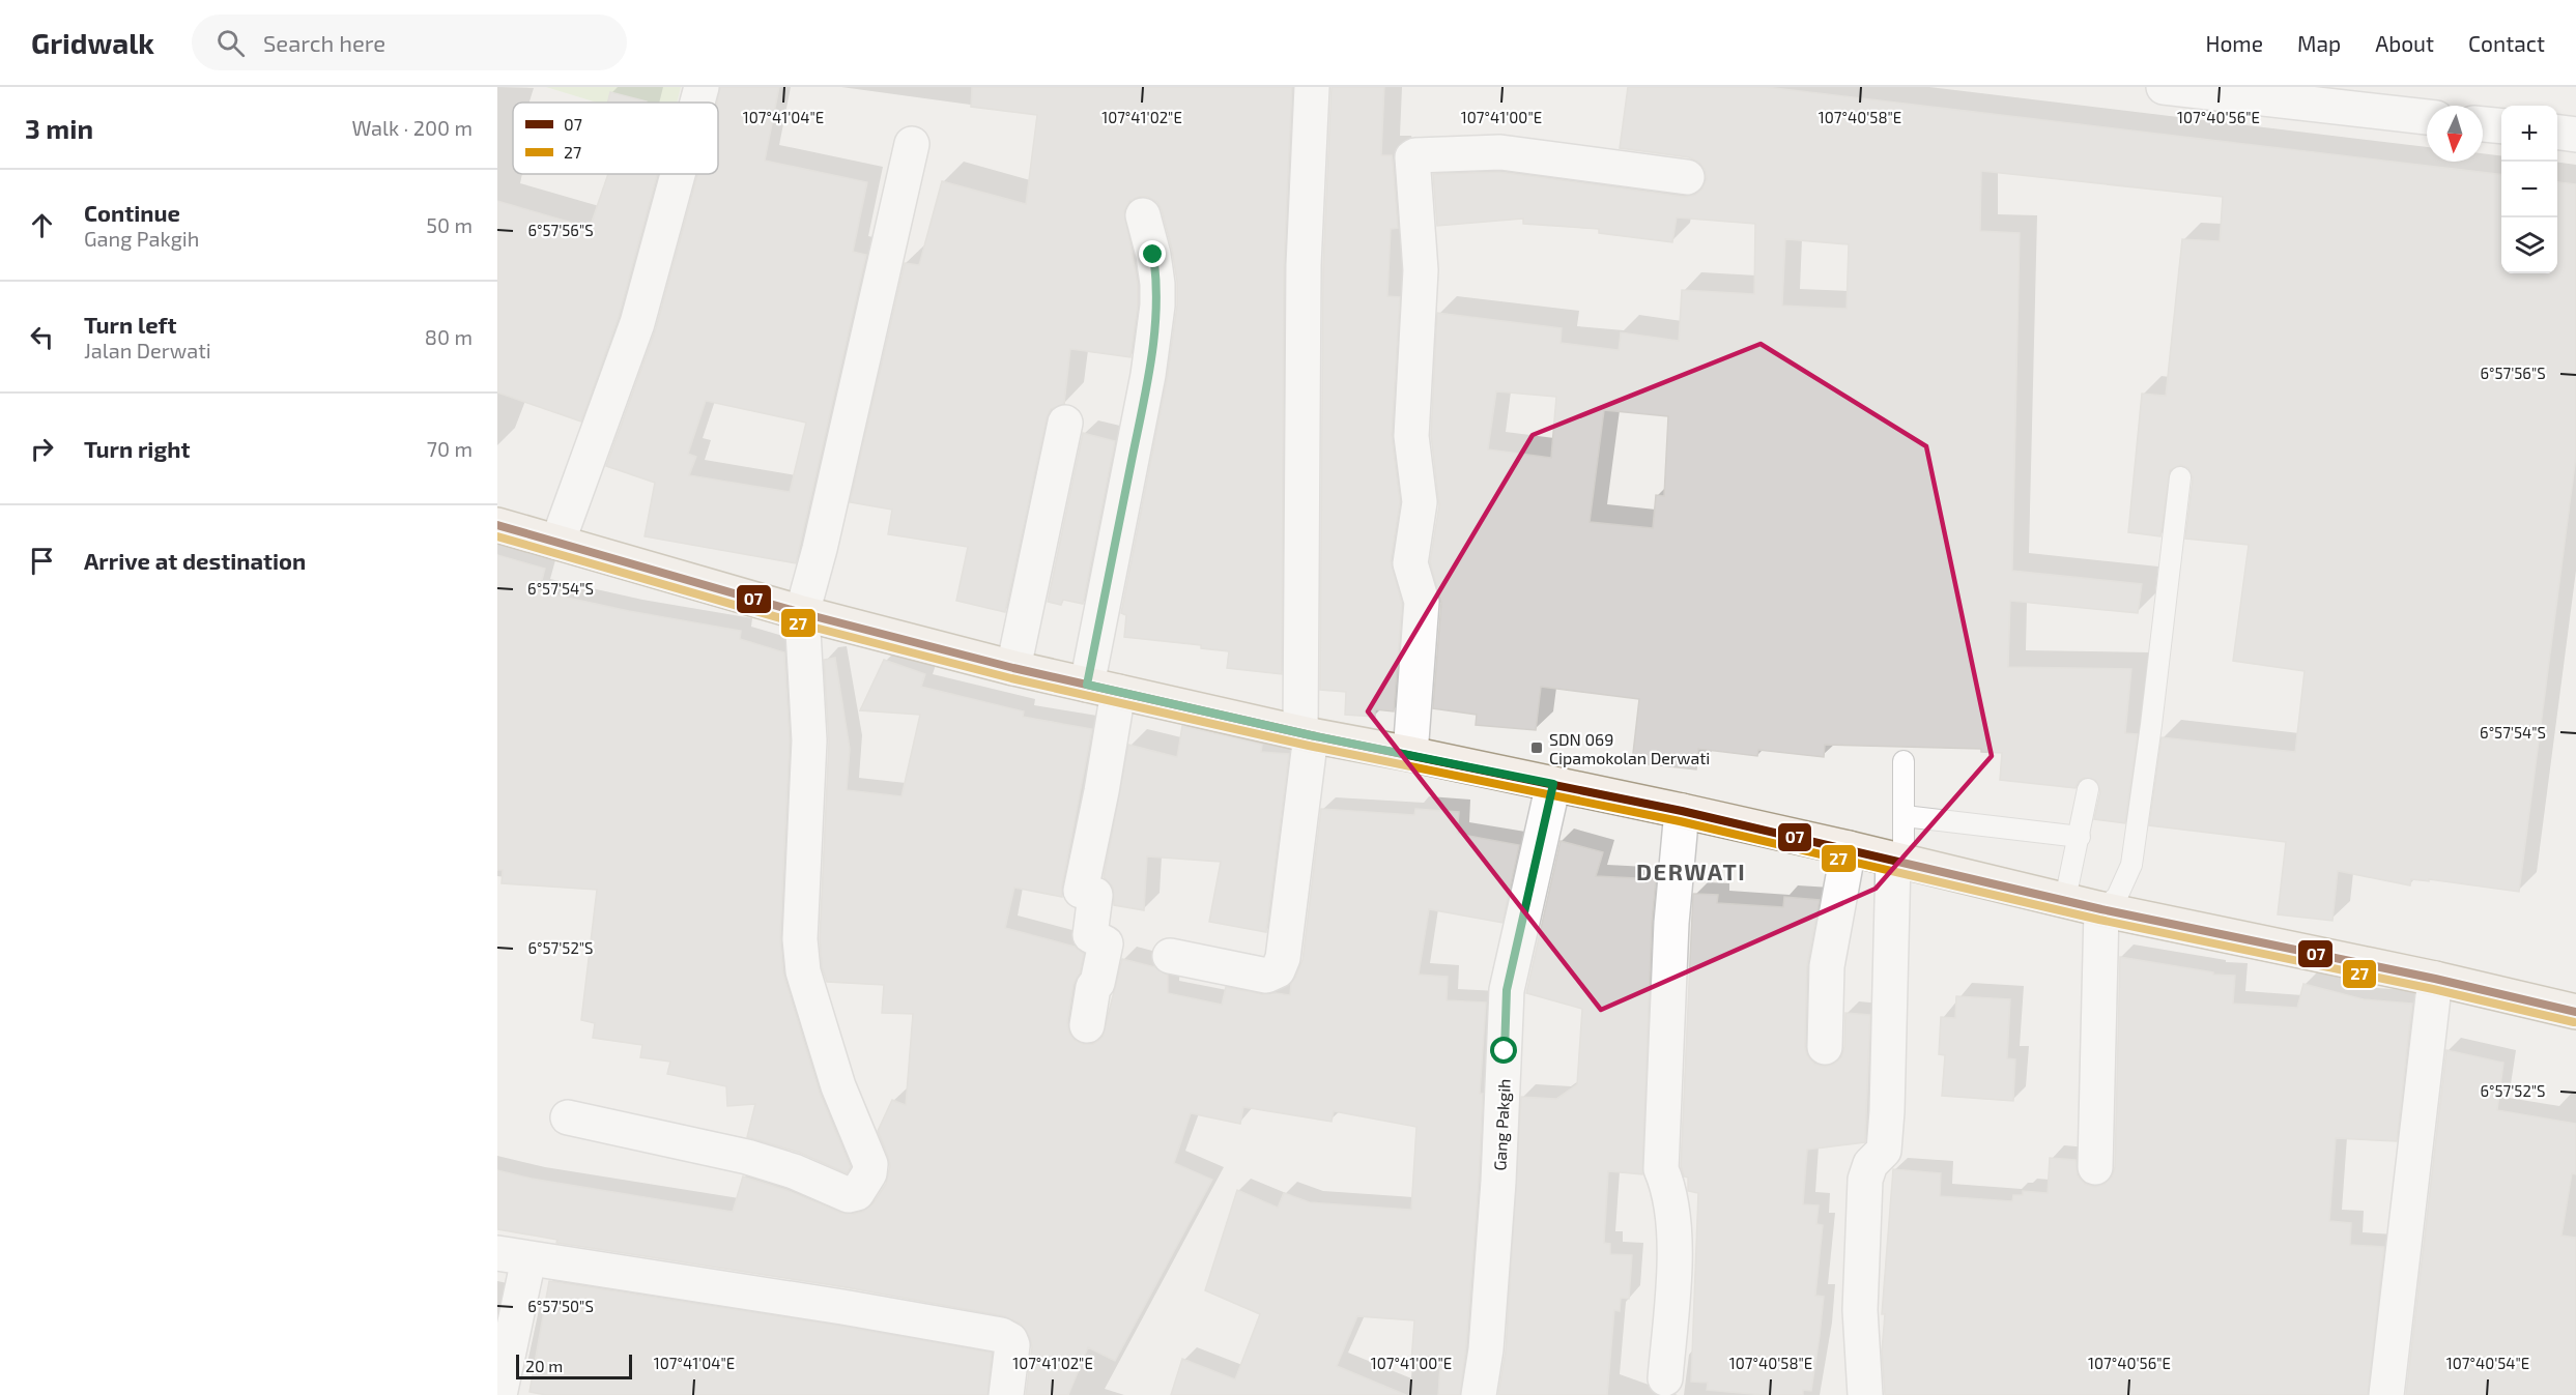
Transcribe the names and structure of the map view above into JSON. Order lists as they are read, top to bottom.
{
  "streets": {
    "street": ["Gang Pakgih"]
  },
  "districts": ["DERWATI"],
  "places": {
    "transit": ["SDN 069 Cipamokolan Derwati"]
  },
  "lines": ["transit line 07", "transit line 27"],
  "legend": ["07", "27"],
  "scale_bar": "20 m",
  "north": "bottom",
  "page": {
    "header": "Gridwalk",
    "search": "Search here",
    "nav": [
      "Home",
      "Map",
      "About",
      "Contact"
    ],
    "heading": ["3 min", "Walk · 200 m"],
    "map_buttons": ["+", "−"],
    "list": [
      ["Continue", "Gang Pakgih", "50 m"],
      ["Turn left", "Jalan Derwati", "80 m"],
      ["Turn right", "70 m"],
      "Arrive at destination"
    ],
    "scale": "20 m"
  },
  "coordinates": [
    "107°41'04\"E",
    "107°41'02\"E",
    "107°41'00\"E",
    "107°40'58\"E",
    "107°40'56\"E",
    "6°57'56\"S",
    "6°57'54\"S",
    "6°57'52\"S",
    "6°57'50\"S",
    "107°40'54\"E"
  ]
}
